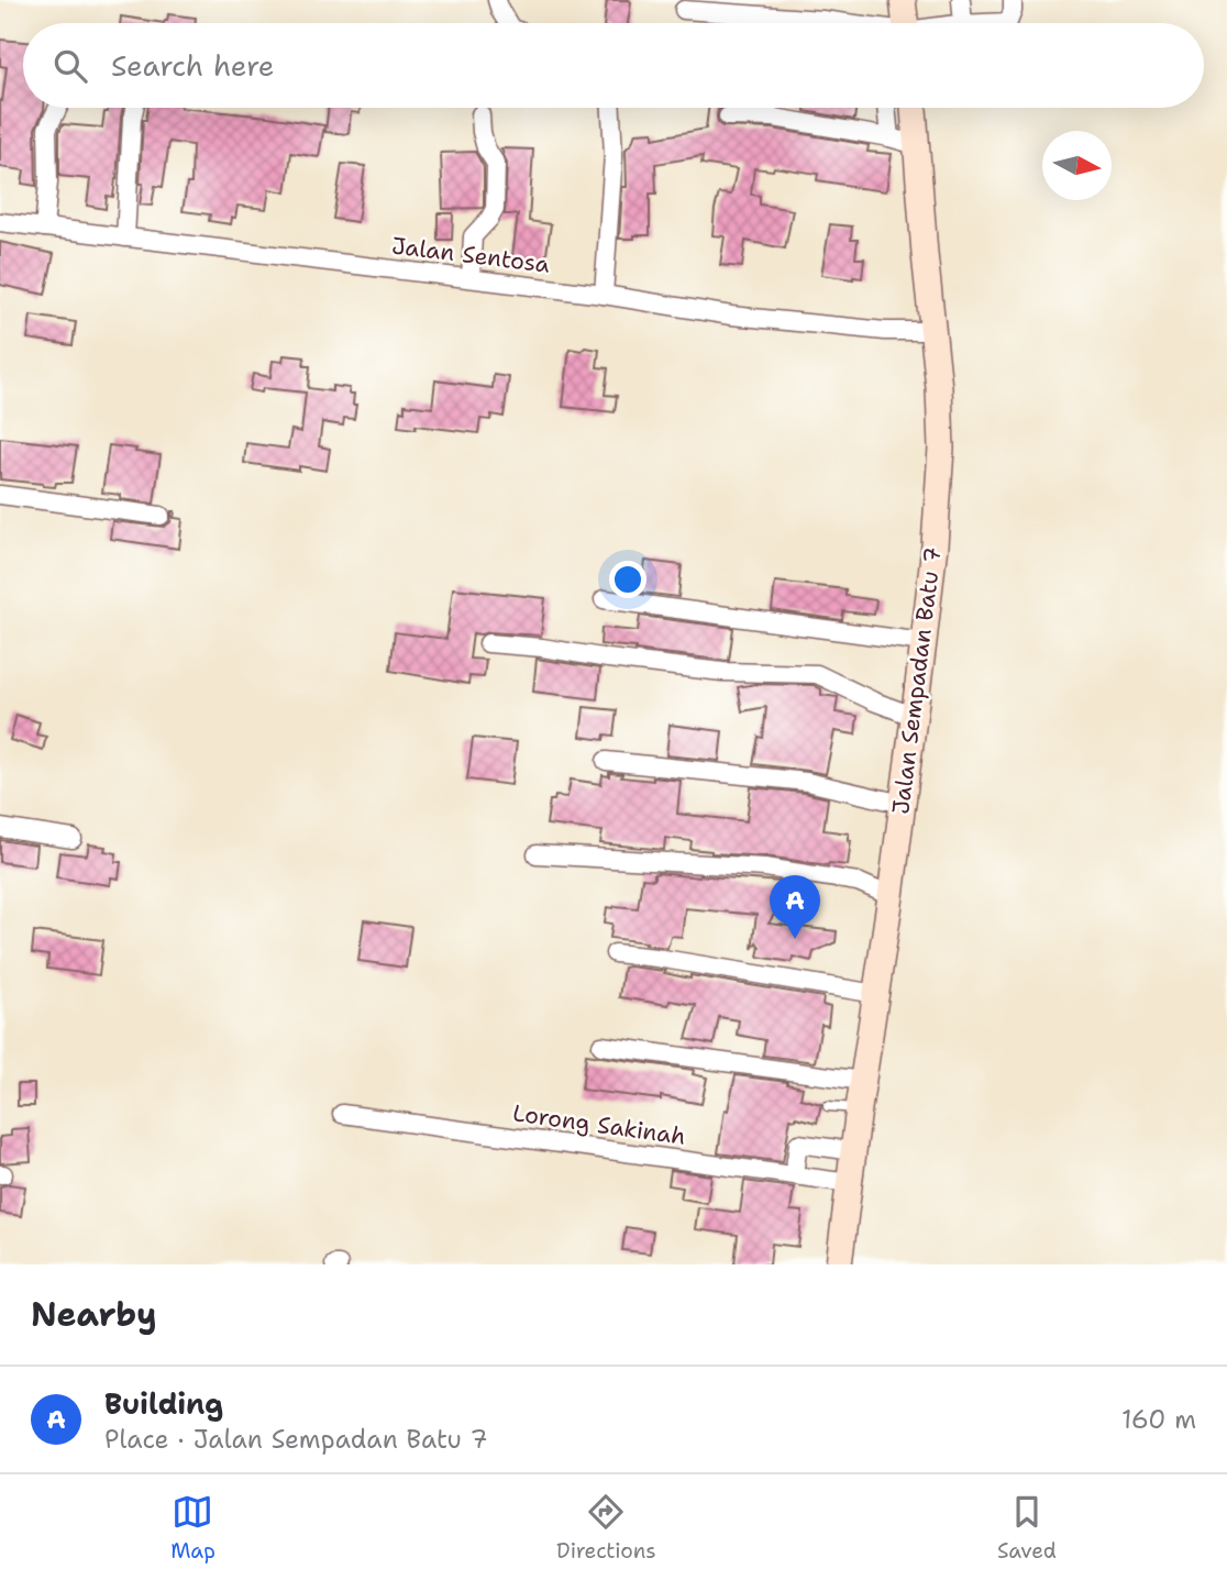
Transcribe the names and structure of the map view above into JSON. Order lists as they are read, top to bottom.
{
  "streets": {
    "street": ["Jalan Sentosa", "Jalan Sempadan Batu 7", "Lorong Sakinah"]
  },
  "crossings": [
    ["Jalan Sentosa", "Jalan Sempadan Batu 7"],
    ["Jalan Sempadan Batu 7", "Lorong Sakinah"]
  ],
  "north": "right",
  "page": {
    "search": "Search here",
    "pins": "A",
    "heading": "Nearby",
    "list": [
      {
        "mark": "A",
        "name": "Building",
        "note": "Place · Jalan Sempadan Batu 7",
        "value": "160 m"
      }
    ],
    "nav": ["Map", "Directions", "Saved"]
  }
}
